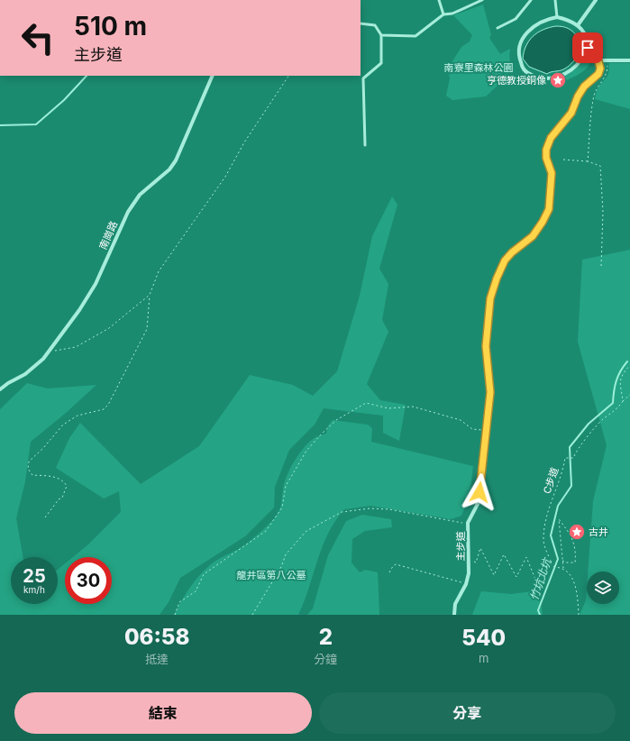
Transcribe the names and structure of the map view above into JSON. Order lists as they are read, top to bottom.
{
  "streets": {
    "street": ["南崗路", "主步道"],
    "path": ["C步道"]
  },
  "water": ["竹坑北坑"],
  "parks": ["南寮里森林公園", "龍井區第八公墓"],
  "places": {
    "place": ["亨德教授銅像", "古井"]
  },
  "page": {
    "turn": ["510 m", "主步道"],
    "speed": "25 km/h",
    "limit": "30",
    "eta": [
      "06:58",
      "抵達",
      "2",
      "分鐘",
      "540",
      "m"
    ],
    "buttons": ["結束", "分享"]
  }
}
